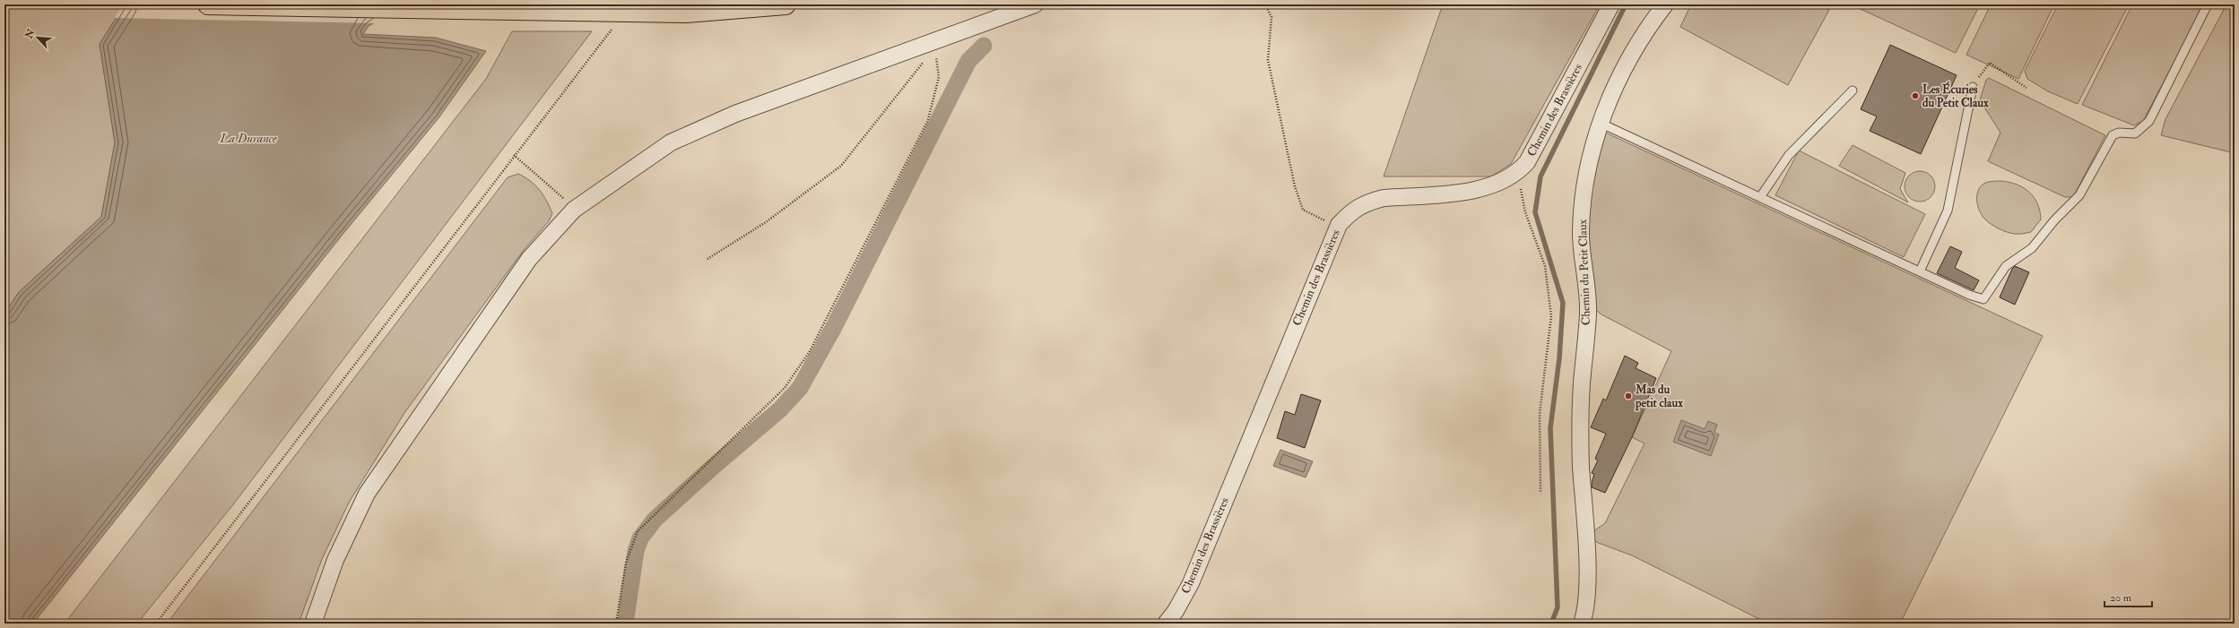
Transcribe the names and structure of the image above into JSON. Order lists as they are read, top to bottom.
{
  "streets": {
    "street": ["Chemin des Brassières", "Chemin du Petit Claux"]
  },
  "water": ["La Durance"],
  "places": ["Les Écuries du Petit Claux", "Mas du petit claux"],
  "scale_bar": "20 m",
  "north": "top left"
}
